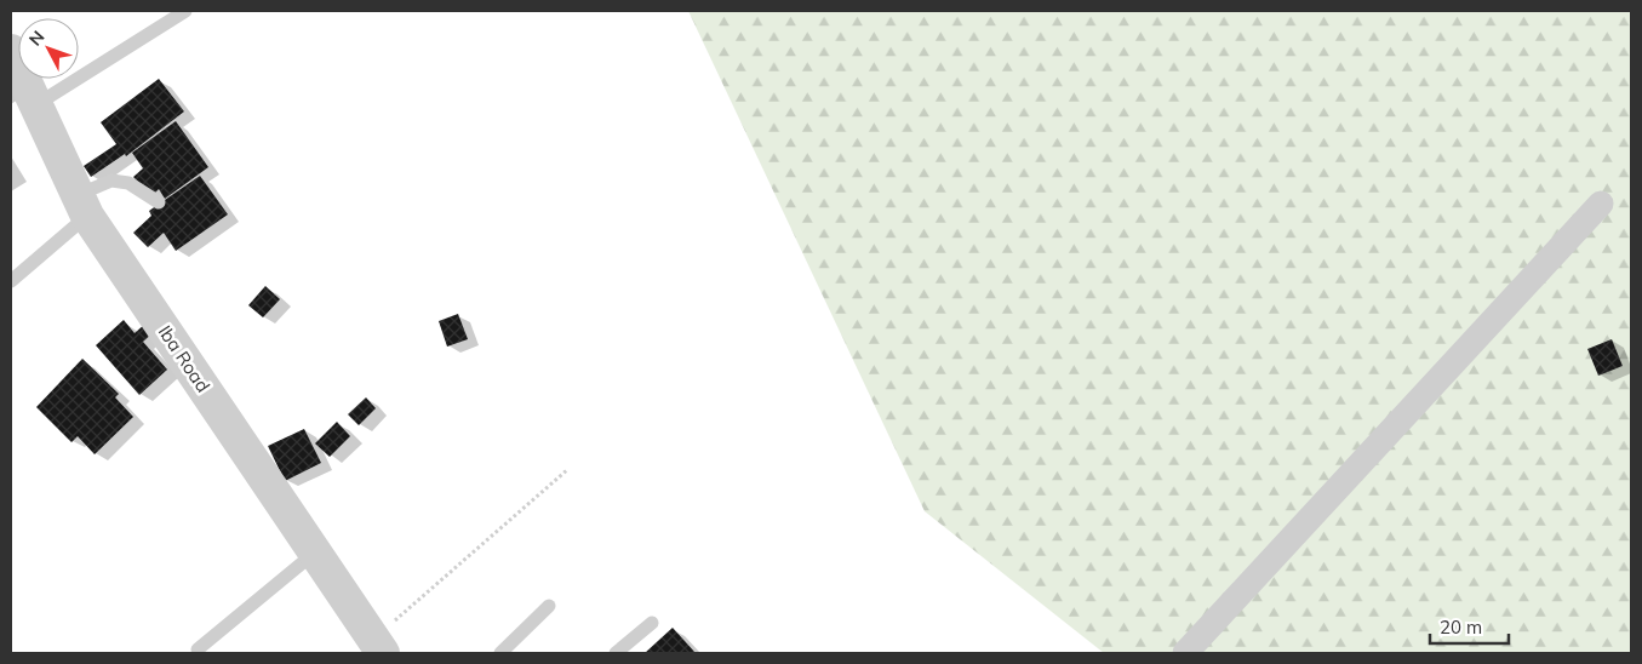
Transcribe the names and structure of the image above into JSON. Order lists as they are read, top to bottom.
{
  "streets": {
    "street": ["Iba Road"]
  },
  "scale_bar": "20 m",
  "north": "top left"
}
